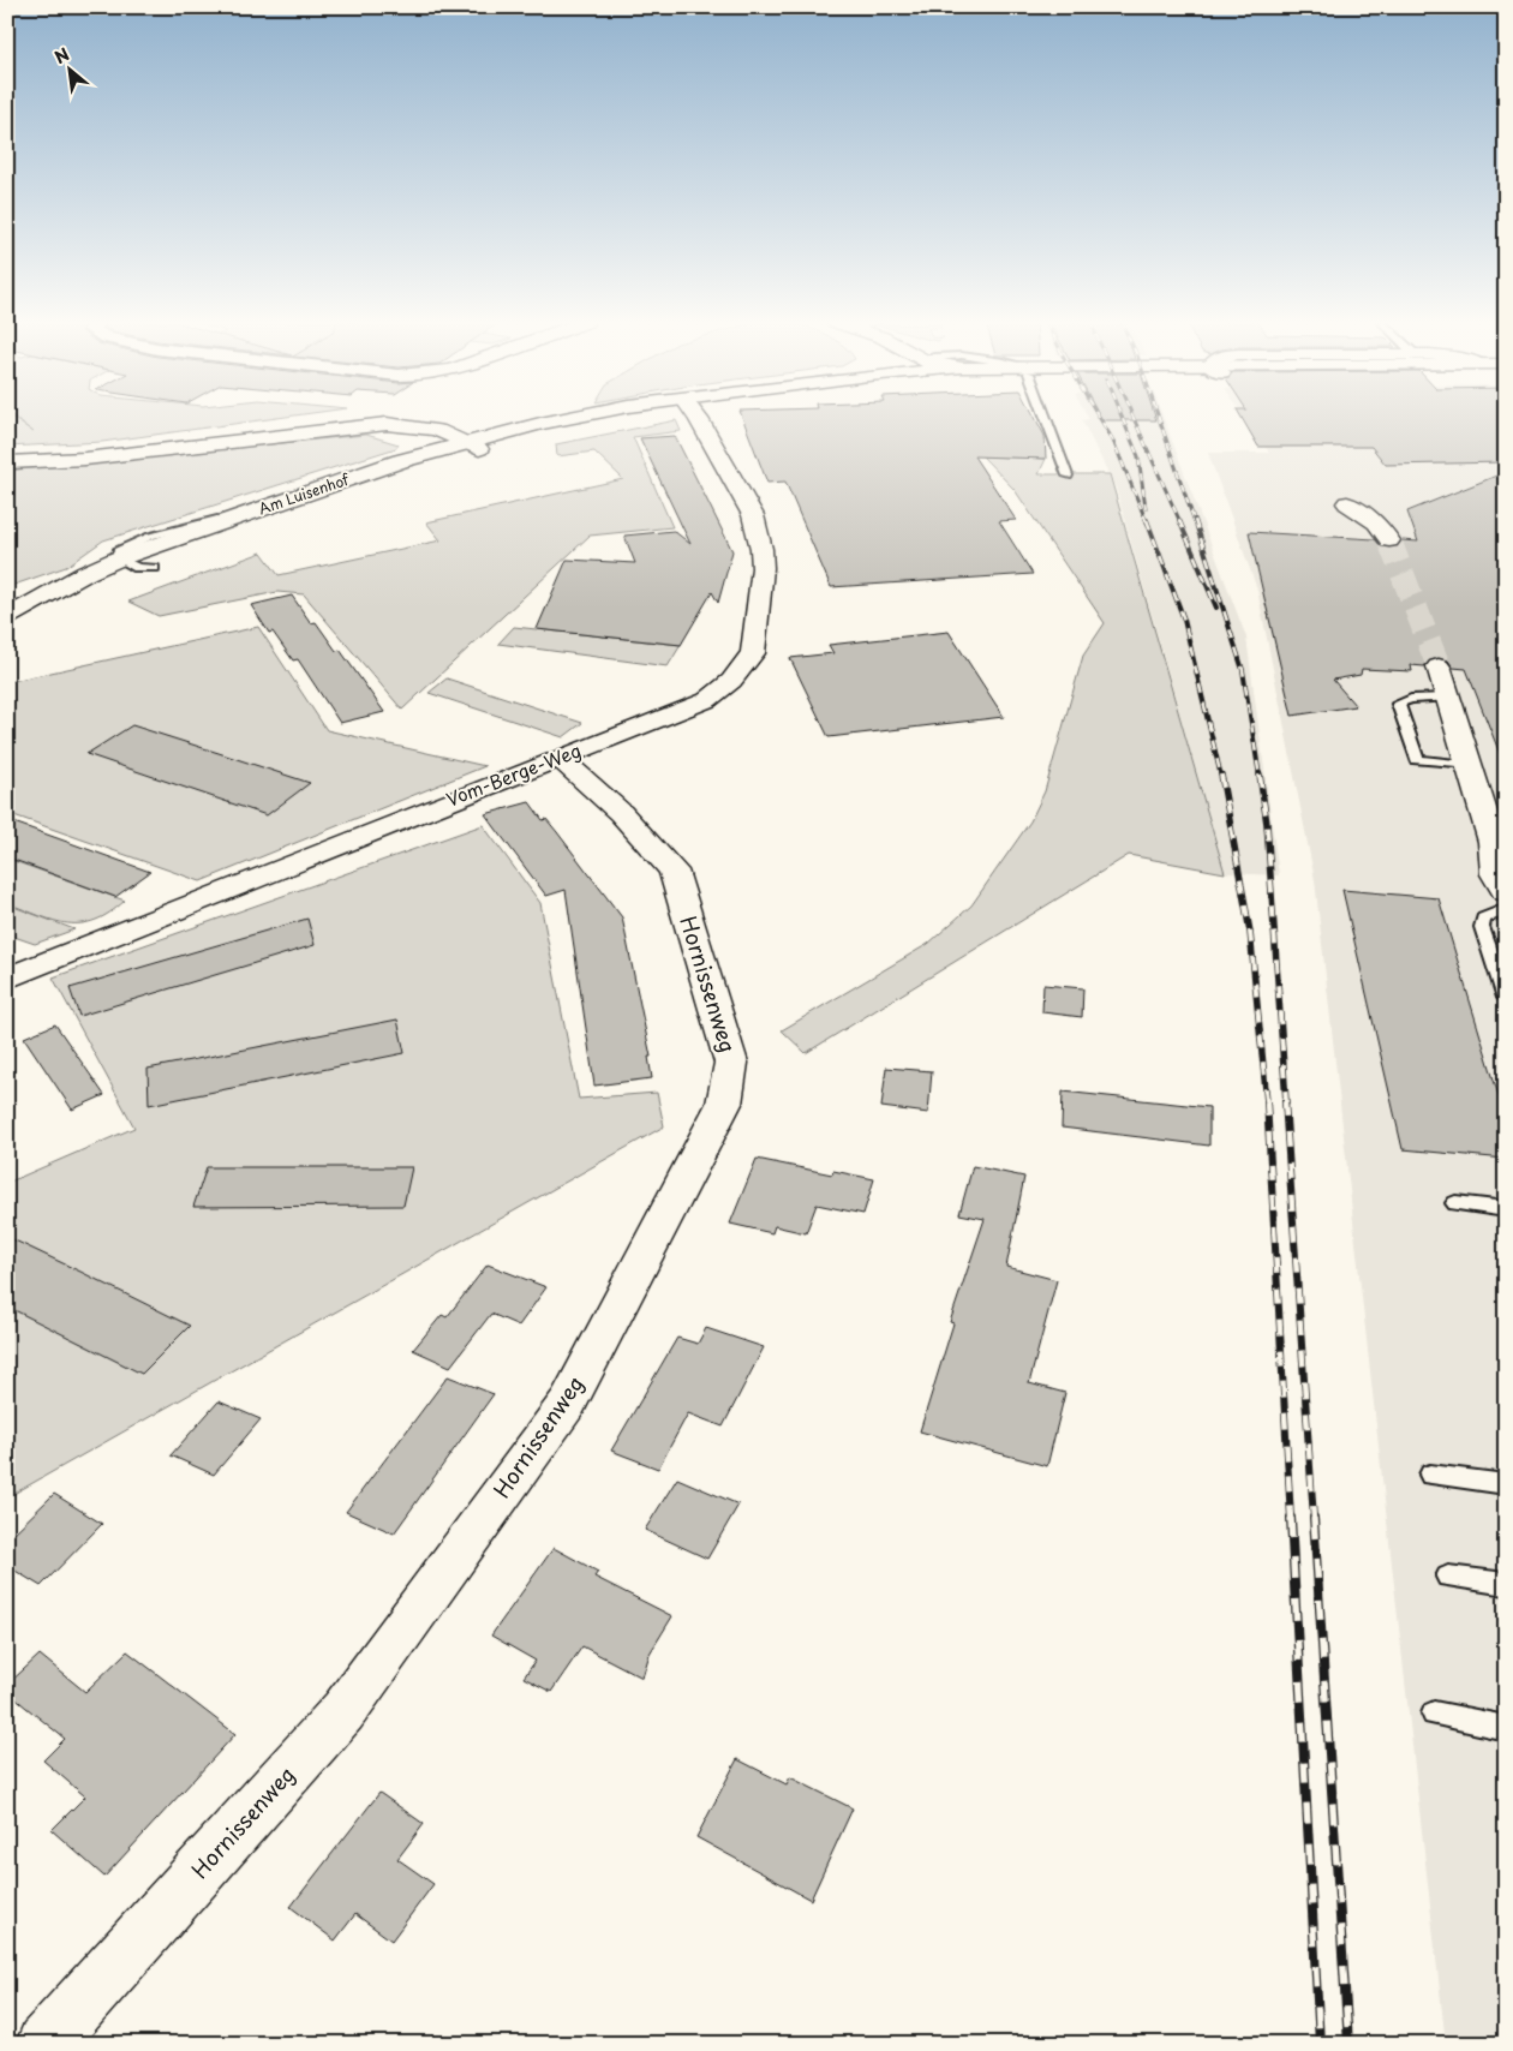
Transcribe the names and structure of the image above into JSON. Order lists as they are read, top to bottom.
{
  "streets": {
    "street": ["Am Luisenhof", "Vom-Berge-Weg", "Hornissenweg"]
  },
  "crossings": [
    ["Vom-Berge-Weg", "Hornissenweg"]
  ],
  "north": "top left"
}
